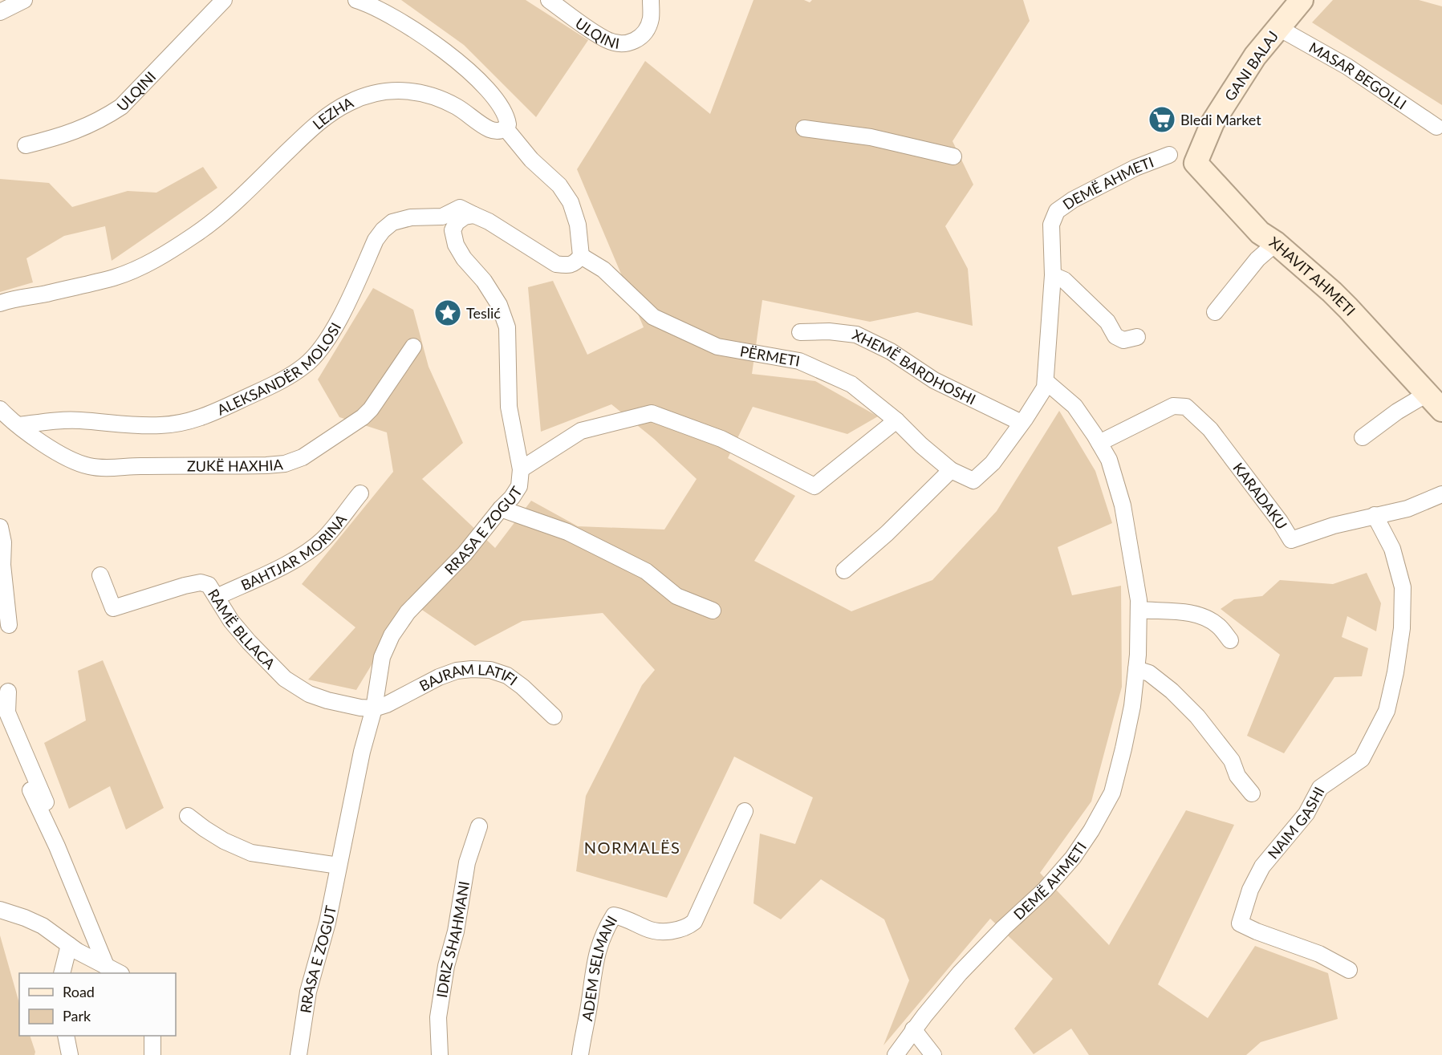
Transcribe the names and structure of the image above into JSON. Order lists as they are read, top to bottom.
{
  "streets": {
    "street": [
      "ULQINI",
      "GANI BALAJ",
      "MASAR BEGOLLI",
      "LEZHA",
      "DEMË AHMETI",
      "XHAVIT AHMETI",
      "PËRMETI",
      "ALEKSANDËR MOLOSI",
      "XHEMË BARDHOSHI",
      "ZUKË HAXHIA",
      "KARADAKU",
      "RRASA E ZOGUT",
      "BAHTJAR MORINA",
      "RAMË BLLACA",
      "BAJRAM LATIFI",
      "NAIM GASHI",
      "IDRIZ SHAHMANI",
      "ADEM SELMANI"
    ]
  },
  "crossings": [
    ["GANI BALAJ", "MASAR BEGOLLI"],
    ["GANI BALAJ", "XHAVIT AHMETI"],
    ["DEMË AHMETI", "PËRMETI"],
    ["DEMË AHMETI", "KARADAKU"],
    ["PËRMETI", "XHEMË BARDHOSHI"],
    ["ALEKSANDËR MOLOSI", "ZUKË HAXHIA"],
    ["ALEKSANDËR MOLOSI", "RRASA E ZOGUT"],
    ["KARADAKU", "NAIM GASHI"],
    ["RRASA E ZOGUT", "RAMË BLLACA"],
    ["RRASA E ZOGUT", "BAJRAM LATIFI"],
    ["BAHTJAR MORINA", "RAMË BLLACA"],
    ["RAMË BLLACA", "BAJRAM LATIFI"]
  ],
  "districts": ["NORMALËS"],
  "places": {
    "supermarket": ["Bledi Market"],
    "place": ["Teslić"]
  },
  "legend": ["Road", "Park"]
}
